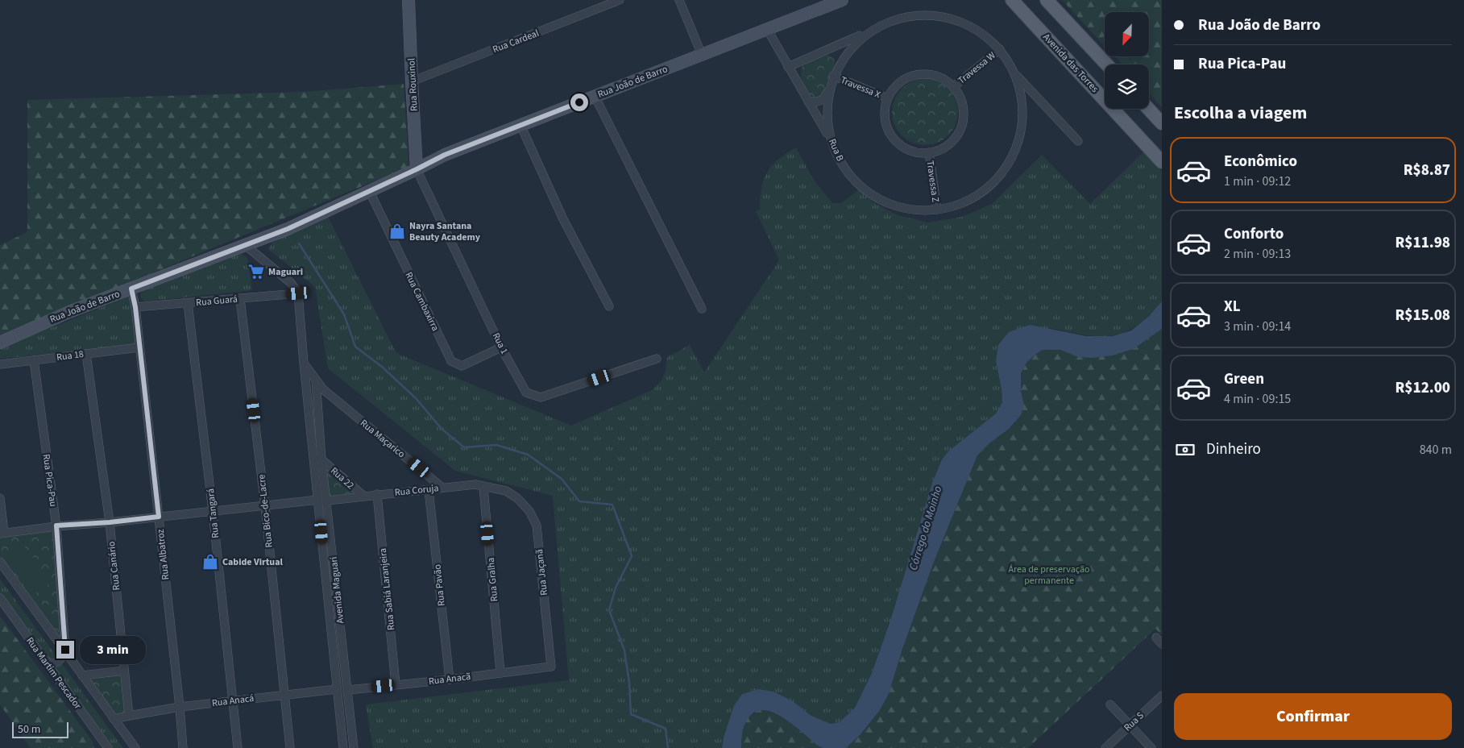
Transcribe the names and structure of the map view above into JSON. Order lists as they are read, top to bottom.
{
  "streets": {
    "main road": ["Avenida das Torres"],
    "street": [
      "Rua Cardeal",
      "Travessa W",
      "Rua João de Barro",
      "Rua Rouxinol",
      "Travessa X",
      "Rua B",
      "Travessa Z",
      "Rua Guará",
      "Rua Cambaxirra",
      "Rua 1",
      "Rua 18",
      "Rua Maçarico",
      "Rua 22",
      "Rua Pica-Pau",
      "Rua Coruja",
      "Rua Bico-de-Lacre",
      "Rua Tangará",
      "Rua Albatroz",
      "Rua Canário",
      "Rua Jaçanã",
      "Rua Gralha",
      "Rua Pavão",
      "Rua Sabiá Laranjeira",
      "Avenida Maguari",
      "Rua Martim Pescador",
      "Rua Anacã",
      "Rua Anacá",
      "Rua S"
    ]
  },
  "crossings": [
    ["Rua Cardeal", "Rua Rouxinol"],
    ["Travessa W", "Travessa X"],
    ["Travessa W", "Rua B"],
    ["Travessa W", "Travessa Z"],
    ["Rua João de Barro", "Rua Rouxinol"],
    ["Rua João de Barro", "Rua Cambaxirra"],
    ["Rua João de Barro", "Rua 1"],
    ["Rua João de Barro", "Rua Albatroz"],
    ["Rua Rouxinol", "Rua 1"],
    ["Travessa X", "Rua B"],
    ["Travessa X", "Travessa Z"],
    ["Rua B", "Travessa Z"],
    ["Rua Guará", "Rua Bico-de-Lacre"],
    ["Rua Guará", "Rua Tangará"],
    ["Rua Guará", "Rua Albatroz"],
    ["Rua Guará", "Avenida Maguari"],
    ["Rua Cambaxirra", "Rua 1"],
    ["Rua 18", "Rua Pica-Pau"],
    ["Rua 18", "Rua Albatroz"],
    ["Rua 18", "Rua Canário"],
    ["Rua Maçarico", "Rua Coruja"],
    ["Rua Maçarico", "Avenida Maguari"],
    ["Rua 22", "Rua Coruja"],
    ["Rua 22", "Avenida Maguari"],
    ["Rua Coruja", "Rua Jaçanã"],
    ["Rua Coruja", "Rua Gralha"],
    ["Rua Coruja", "Rua Pavão"],
    ["Rua Coruja", "Rua Sabiá Laranjeira"],
    ["Rua Coruja", "Avenida Maguari"],
    ["Rua Bico-de-Lacre", "Rua Anacá"],
    ["Rua Tangará", "Rua Anacá"],
    ["Rua Albatroz", "Rua Anacá"],
    ["Rua Canário", "Rua Anacá"],
    ["Rua Jaçanã", "Rua Anacã"],
    ["Rua Gralha", "Rua Anacã"],
    ["Rua Pavão", "Rua Anacã"],
    ["Rua Sabiá Laranjeira", "Rua Anacã"],
    ["Avenida Maguari", "Rua Anacã"],
    ["Avenida Maguari", "Rua Anacá"]
  ],
  "water": ["Córrego do Moinho"],
  "parks": ["Área de preservação permanente"],
  "places": {
    "shop": ["Nayra Santana Beauty Academy", "Cabide Virtual"],
    "supermarket": ["Maguari"]
  },
  "scale_bar": "50 m",
  "north": "bottom left",
  "page": {
    "banner": ["Rua João de Barro", "Rua Pica-Pau"],
    "heading": "Escolha a viagem",
    "list": [
      {
        "name": "Econômico",
        "note": "1 min · 09:12",
        "value": "R$8.87"
      },
      {
        "name": "Conforto",
        "note": "2 min · 09:13",
        "value": "R$11.98"
      },
      {
        "name": "XL",
        "note": "3 min · 09:14",
        "value": "R$15.08"
      },
      {
        "name": "Green",
        "note": "4 min · 09:15",
        "value": "R$12.00"
      }
    ],
    "pay": ["Dinheiro", "840 m"],
    "bubble": "3 min",
    "buttons": "Confirmar",
    "scale": "50 m"
  }
}
